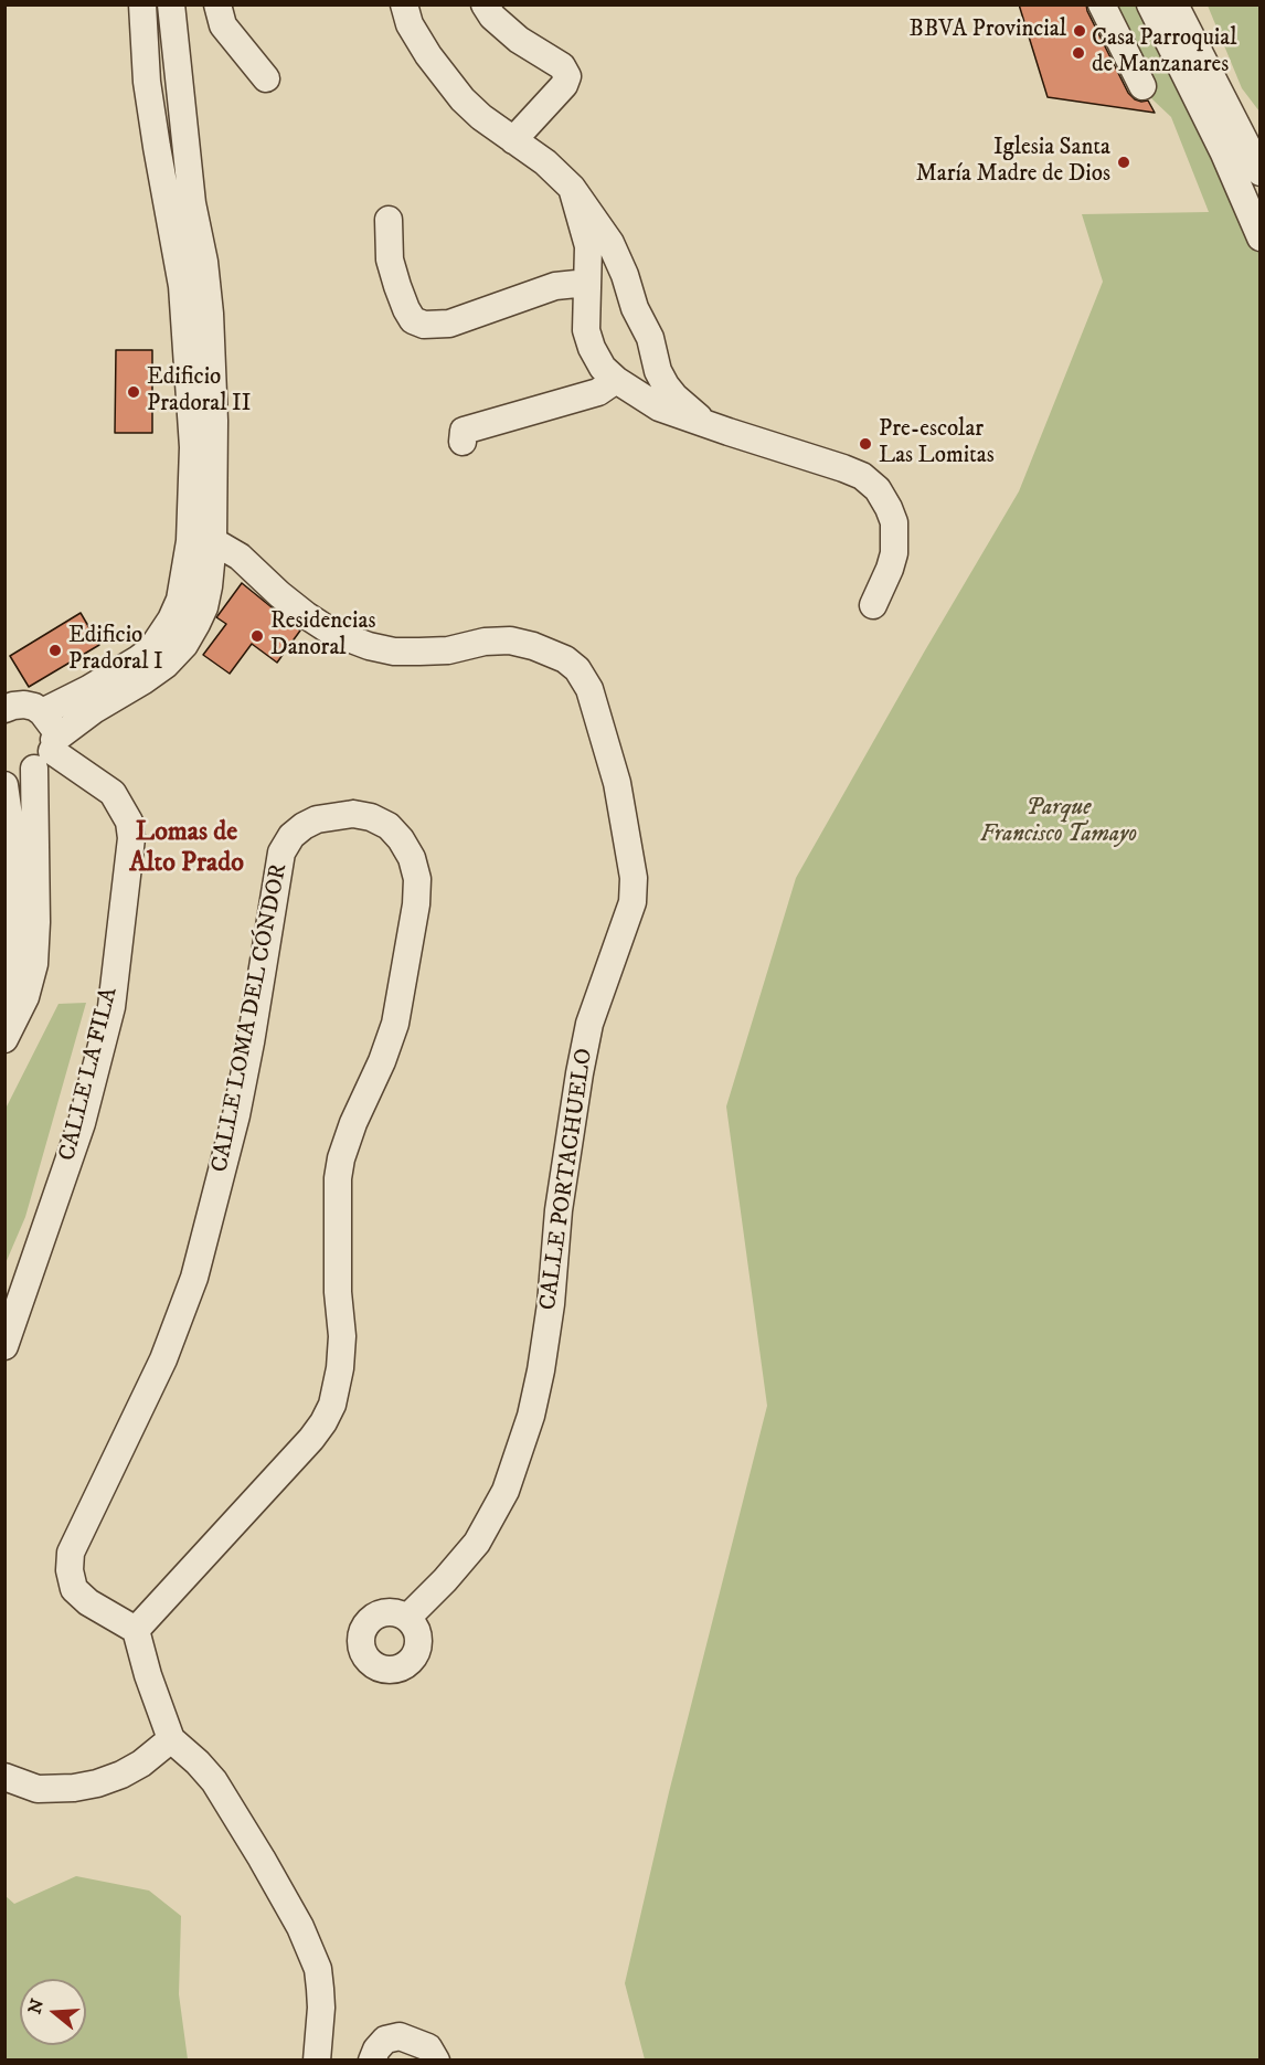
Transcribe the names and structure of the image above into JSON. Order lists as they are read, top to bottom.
{
  "streets": {
    "street": ["CALLE LOMA DEL CÓNDOR", "CALLE LA FILA", "CALLE PORTACHUELO"]
  },
  "districts": ["Lomas de Alto Prado"],
  "parks": ["Parque Francisco Tamayo"],
  "places": [
    "BBVA Provincial",
    "Casa Parroquial de Manzanares",
    "Iglesia Santa María Madre de Dios",
    "Edificio Pradoral II",
    "Pre-escolar Las Lomitas",
    "Residencias Danoral",
    "Edificio Pradoral I"
  ],
  "north": "left"
}
